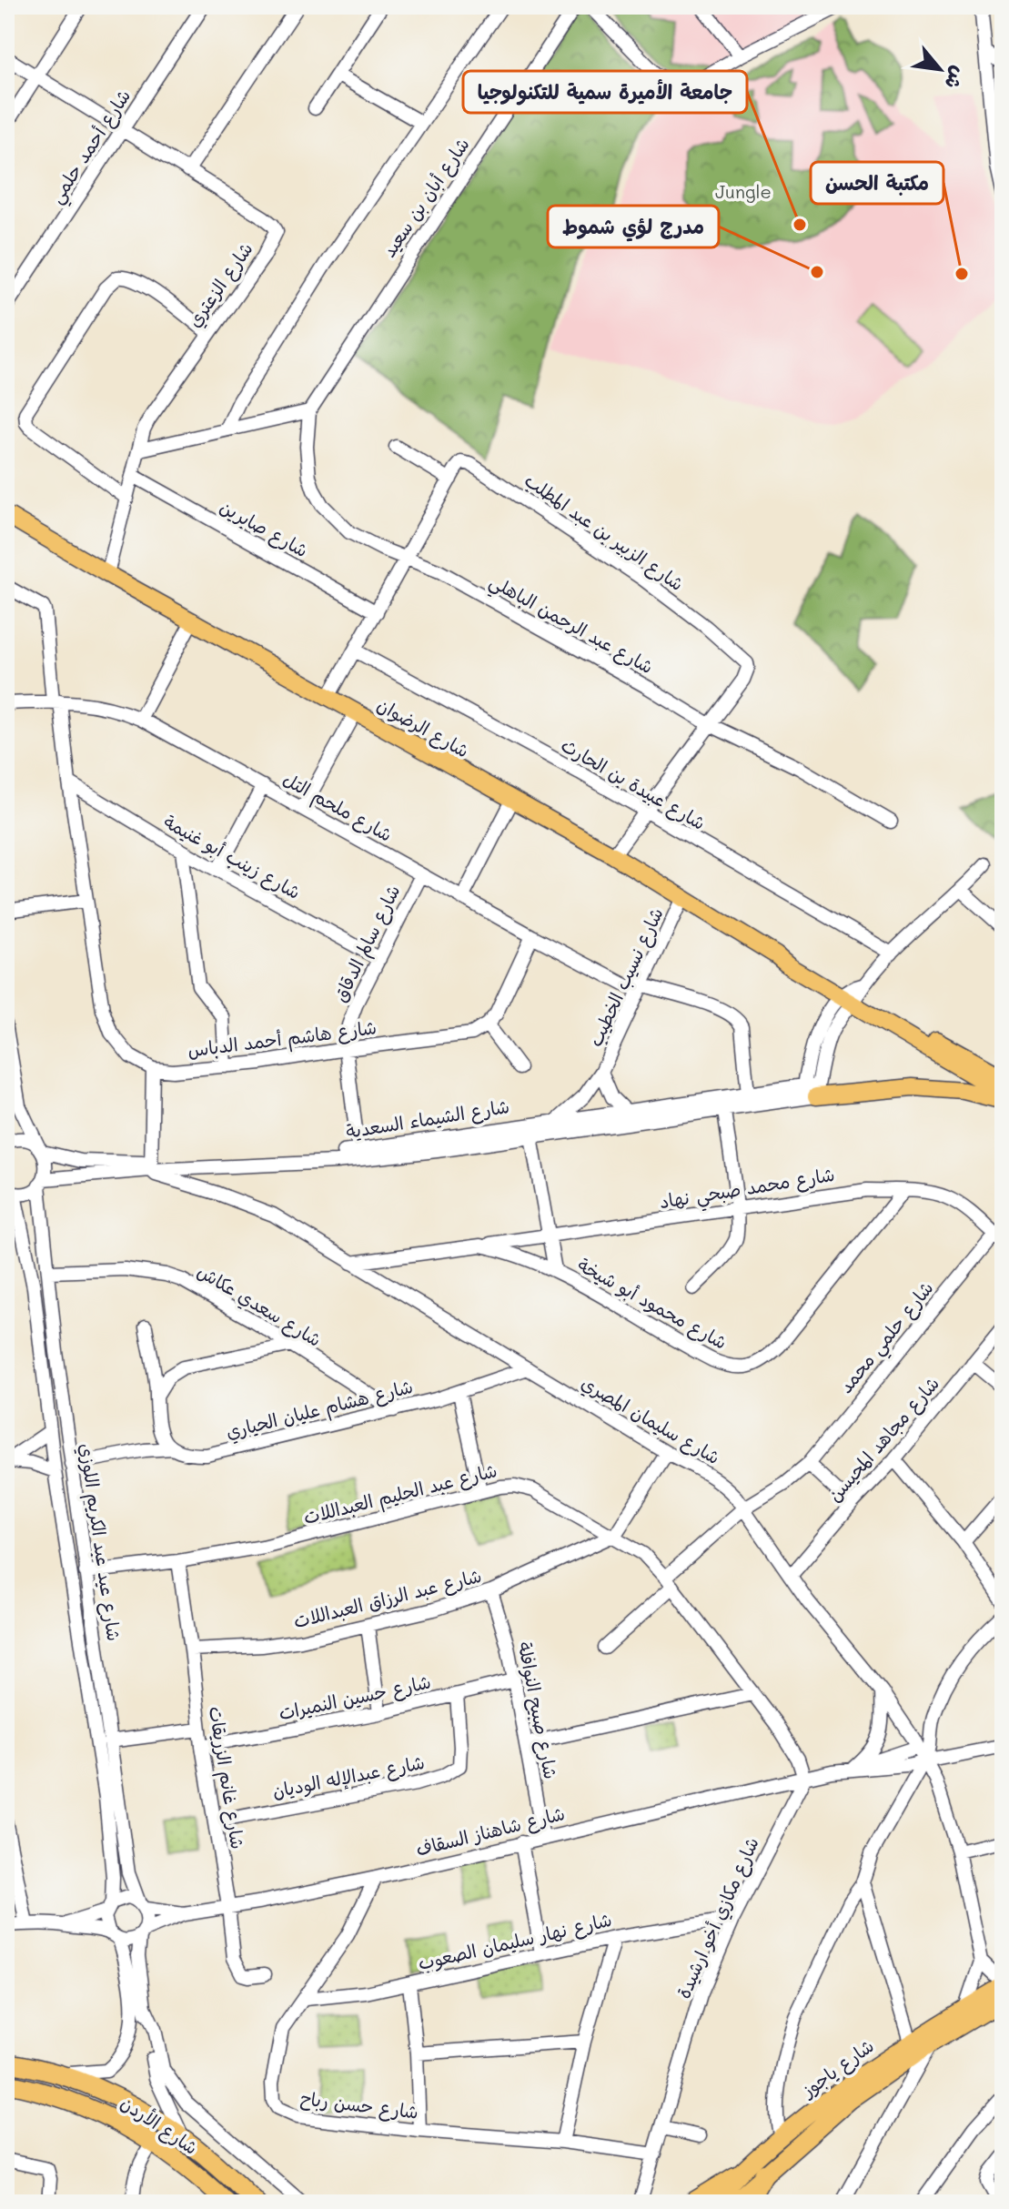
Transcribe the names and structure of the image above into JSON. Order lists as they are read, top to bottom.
{
  "streets": {
    "highway": ["شارع الأردن"],
    "main road": ["شارع الرضوان", "شارع ياجوز"],
    "street": [
      "شارع أحمد حلمي",
      "شارع أبان بن سعيد",
      "شارع الزعتري",
      "شارع صابرين",
      "شارع الزبير بن عبد المطلب",
      "شارع عبد الرحمن الباهلي",
      "شارع عبيدة بن الحارث",
      "شارع ملحم التل",
      "شارع زينب أبو غنيمة",
      "شارع سالم الدقاق",
      "شارع نسيب الخطيب",
      "شارع هاشم أحمد الدباس",
      "شارع الشيماء السعدية",
      "شارع محمد صبحي نهاد",
      "شارع محمود أبو شيخة",
      "شارع سعدي عكاش",
      "شارع حلمي محمد",
      "شارع هشام عليان الحياري",
      "شارع سليمان المصري",
      "شارع مجاهد المحيسن",
      "شارع عبد الحليم العبداللات",
      "شارع عيد عبد الكريم اللوزي",
      "شارع عبد الرزاق العبداللات",
      "شارع حسين النميرات",
      "شارع صبيح النوافلة",
      "شارع عبدالإله الوديان",
      "شارع غانم الزريقات",
      "شارع شاهناز السقاف",
      "شارع مكازي أخو ارشيدة",
      "شارع نهار سليمان الصعوب",
      "شارع حسن رباح"
    ]
  },
  "crossings": [
    ["شارع أحمد حلمي", "شارع الزعتري"],
    ["شارع أبان بن سعيد", "شارع عبد الرحمن الباهلي"],
    ["شارع الزعتري", "شارع صابرين"],
    ["شارع الزعتري", "شارع الرضوان"],
    ["شارع الزبير بن عبد المطلب", "شارع عبد الرحمن الباهلي"],
    ["شارع الزبير بن عبد المطلب", "شارع الرضوان"],
    ["شارع الزبير بن عبد المطلب", "شارع عبيدة بن الحارث"],
    ["شارع الرضوان", "شارع نسيب الخطيب"],
    ["شارع ملحم التل", "شارع سالم الدقاق"],
    ["شارع ملحم التل", "شارع نسيب الخطيب"],
    ["شارع ملحم التل", "شارع الشيماء السعدية"],
    ["شارع زينب أبو غنيمة", "شارع سالم الدقاق"],
    ["شارع سالم الدقاق", "شارع هاشم أحمد الدباس"],
    ["شارع سالم الدقاق", "شارع الشيماء السعدية"],
    ["شارع نسيب الخطيب", "شارع الشيماء السعدية"],
    ["شارع الشيماء السعدية", "شارع سليمان المصري"],
    ["شارع الشيماء السعدية", "شارع عيد عبد الكريم اللوزي"],
    ["شارع محمد صبحي نهاد", "شارع محمود أبو شيخة"],
    ["شارع محمد صبحي نهاد", "شارع حلمي محمد"],
    ["شارع محمود أبو شيخة", "شارع سليمان المصري"],
    ["شارع سعدي عكاش", "شارع هشام عليان الحياري"],
    ["شارع سعدي عكاش", "شارع عيد عبد الكريم اللوزي"],
    ["شارع حلمي محمد", "شارع سليمان المصري"],
    ["شارع حلمي محمد", "شارع عبد الحليم العبداللات"],
    ["شارع هشام عليان الحياري", "شارع سليمان المصري"],
    ["شارع هشام عليان الحياري", "شارع عيد عبد الكريم اللوزي"],
    ["شارع سليمان المصري", "شارع مجاهد المحيسن"],
    ["شارع عبد الحليم العبداللات", "شارع عيد عبد الكريم اللوزي"],
    ["شارع عبد الحليم العبداللات", "شارع عبد الرزاق العبداللات"],
    ["شارع عبد الحليم العبداللات", "شارع غانم الزريقات"],
    ["شارع عبد الحليم العبداللات", "شارع شاهناز السقاف"],
    ["شارع عبد الحليم العبداللات", "شارع مكازي أخو ارشيدة"],
    ["شارع عيد عبد الكريم اللوزي", "شارع شاهناز السقاف"],
    ["شارع عبد الرزاق العبداللات", "شارع صبيح النوافلة"],
    ["شارع عبد الرزاق العبداللات", "شارع غانم الزريقات"],
    ["شارع حسين النميرات", "شارع صبيح النوافلة"],
    ["شارع حسين النميرات", "شارع عبدالإله الوديان"],
    ["شارع حسين النميرات", "شارع غانم الزريقات"],
    ["شارع صبيح النوافلة", "شارع شاهناز السقاف"],
    ["شارع عبدالإله الوديان", "شارع غانم الزريقات"],
    ["شارع غانم الزريقات", "شارع شاهناز السقاف"],
    ["شارع شاهناز السقاف", "شارع مكازي أخو ارشيدة"],
    ["شارع شاهناز السقاف", "شارع حسن رباح"],
    ["شارع مكازي أخو ارشيدة", "شارع نهار سليمان الصعوب"],
    ["شارع مكازي أخو ارشيدة", "شارع حسن رباح"],
    ["شارع نهار سليمان الصعوب", "شارع حسن رباح"]
  ],
  "parks": ["Jungle"],
  "places": ["جامعة الأميرة سمية للتكنولوجيا", "مدرج لؤي شموط", "مكتبة الحسن"],
  "north": "bottom right"
}
